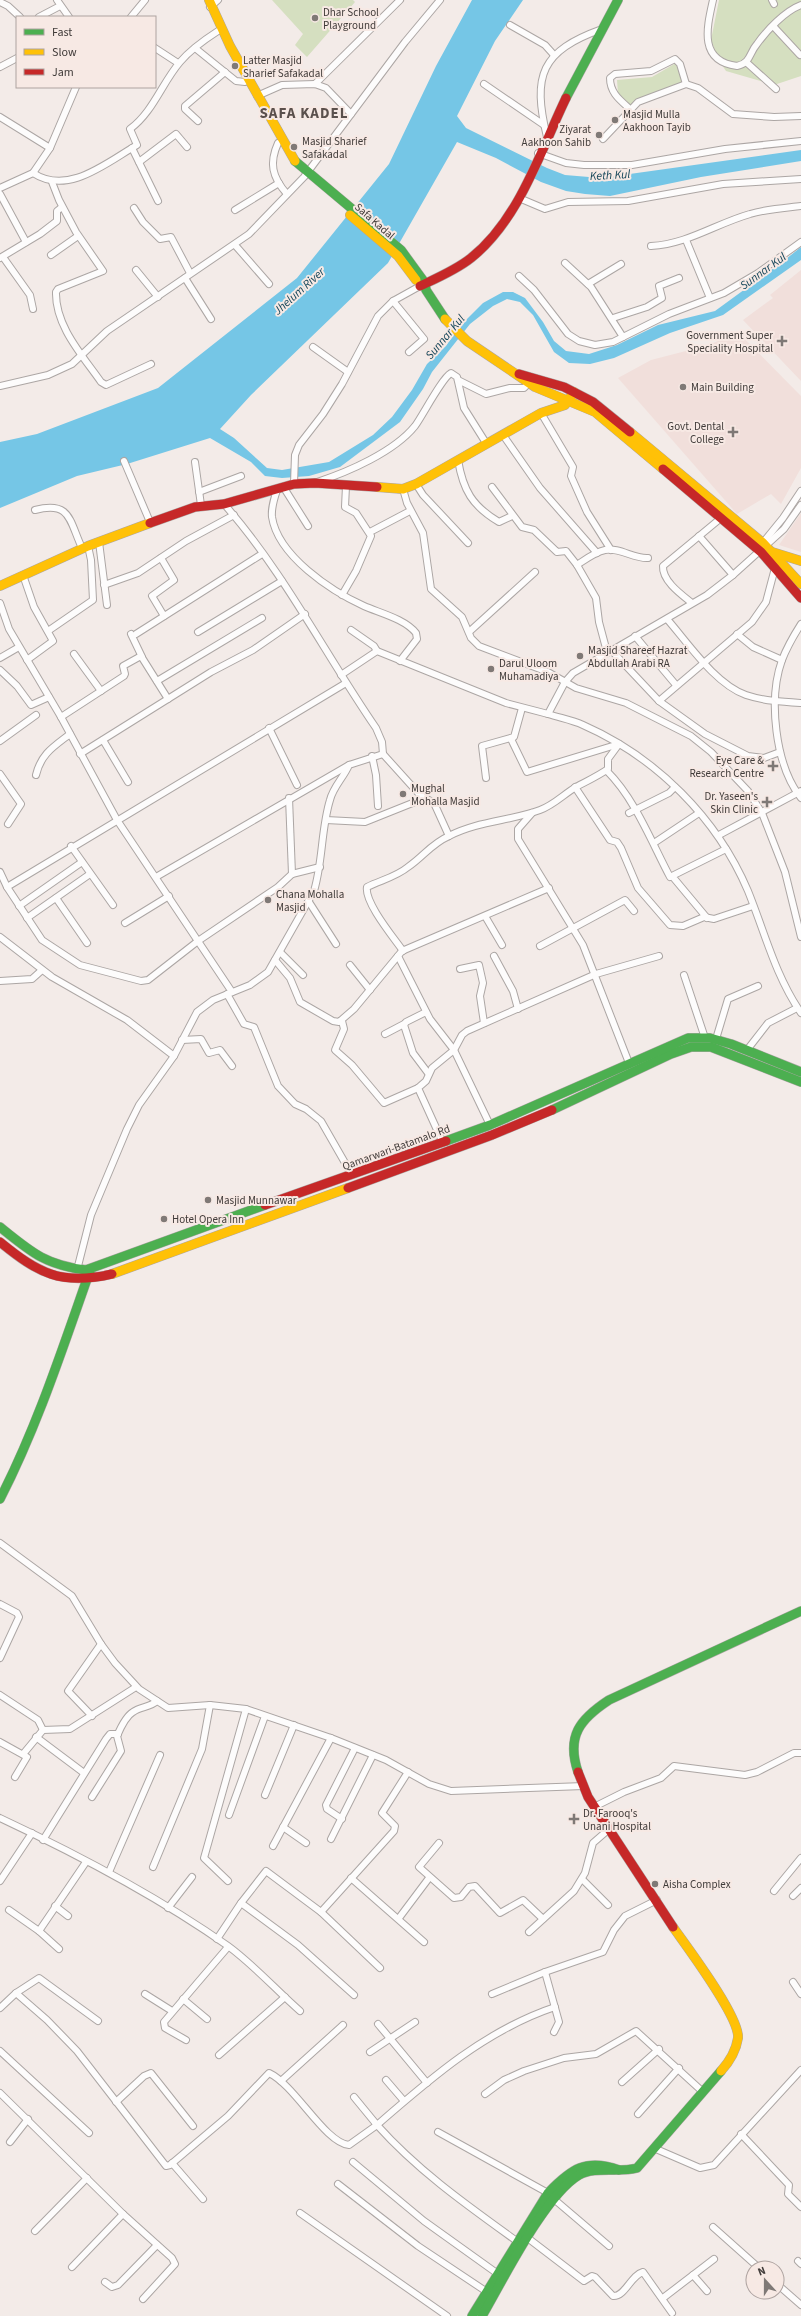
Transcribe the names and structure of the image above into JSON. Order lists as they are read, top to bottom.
{
  "streets": {
    "main road": ["Safa Kadal", "Qamarwari-Batamalo Rd"]
  },
  "districts": ["SAFA KADEL"],
  "water": ["Keth Kul", "Sunnar Kul", "Jhelum River"],
  "places": {
    "other": [
      "Dhar School Playground",
      "Latter Masjid Sharief Safakadal",
      "Masjid Mulla Aakhoon Tayib",
      "Ziyarat Aakhoon Sahib",
      "Masjid Sharief Safakadal",
      "Main Building",
      "Masjid Shareef Hazrat Abdullah Arabi RA",
      "Darul Uloom Muhamadiya",
      "Mughal Mohalla Masjid",
      "Chana Mohalla Masjid",
      "Masjid Munnawar",
      "Hotel Opera Inn",
      "Aisha Complex"
    ],
    "health": [
      "Government Super Speciality Hospital",
      "Govt. Dental College",
      "Eye Care & Research Centre",
      "Dr. Yaseen's Skin Clinic",
      "Dr. Farooq's Unani Hospital"
    ]
  },
  "legend": ["Fast", "Slow", "Jam"],
  "north": "top"
}
